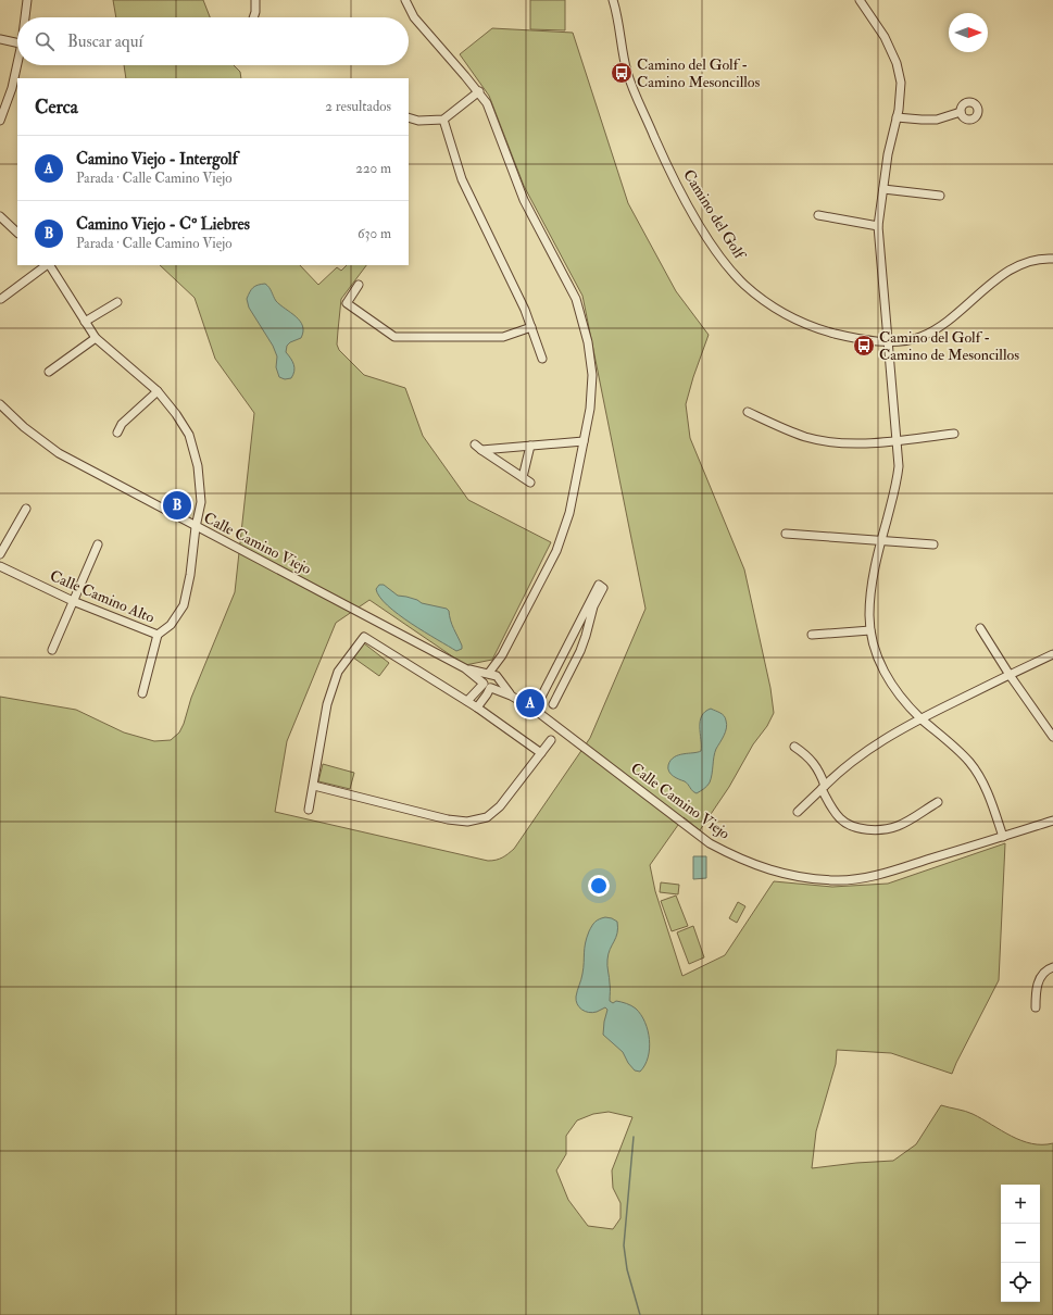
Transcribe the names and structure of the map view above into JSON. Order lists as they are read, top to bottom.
{
  "streets": {
    "street": ["Camino del Golf", "Calle Camino Viejo", "Calle Camino Alto"]
  },
  "crossings": [
    ["Calle Camino Viejo", "Calle Camino Alto"]
  ],
  "places": {
    "bus stop": ["Camino del Golf - Camino Mesoncillos", "Camino del Golf - Camino de Mesoncillos"]
  },
  "north": "right",
  "page": {
    "search": "Buscar aquí",
    "heading": ["Cerca", "2 resultados"],
    "list": [
      {
        "mark": "A",
        "name": "Camino Viejo - Intergolf",
        "note": "Parada · Calle Camino Viejo",
        "value": "220 m"
      },
      {
        "mark": "B",
        "name": "Camino Viejo - Cº Liebres",
        "note": "Parada · Calle Camino Viejo",
        "value": "630 m"
      }
    ],
    "pins": ["B", "A"],
    "map_buttons": ["+", "−"]
  }
}
